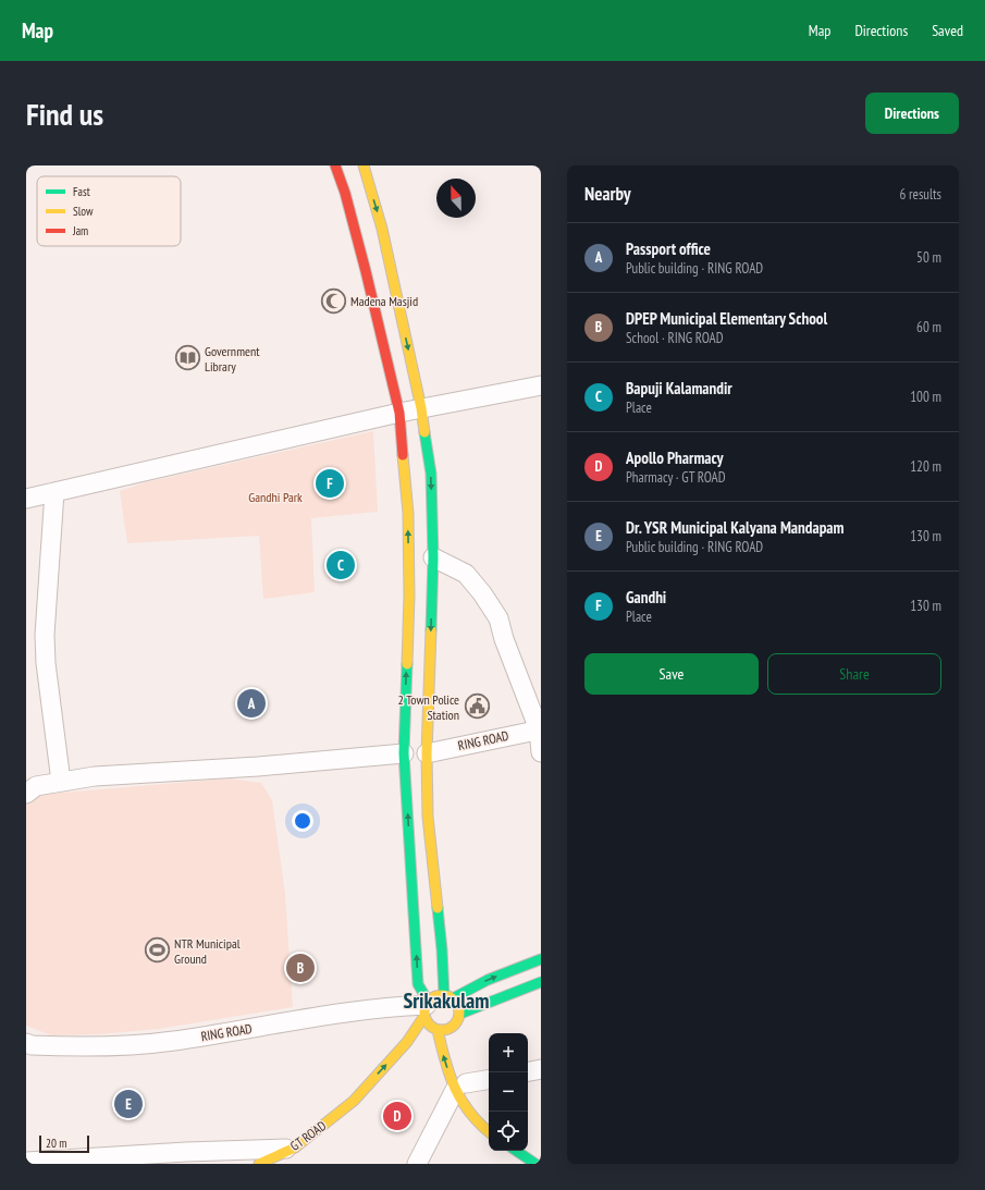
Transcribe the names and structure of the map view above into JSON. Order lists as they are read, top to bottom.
{
  "streets": {
    "main road": ["GT ROAD"],
    "street": ["RING ROAD"]
  },
  "crossings": [
    ["RING ROAD", "GT ROAD"]
  ],
  "one_way": ["GT ROAD"],
  "districts": ["Srikakulam"],
  "parks": ["Gandhi Park"],
  "places": {
    "mosque": ["Madena Masjid"],
    "library": ["Government Library"],
    "public building": ["2 Town Police Station"],
    "sports": ["NTR Municipal Ground"]
  },
  "legend": ["Fast", "Slow", "Jam"],
  "scale_bar": "20 m",
  "north": "top",
  "page": {
    "header": "Map",
    "nav": ["Map", "Directions", "Saved"],
    "buttons": [
      "Directions",
      ["Save", "Share"]
    ],
    "title": "Find us",
    "heading": ["Nearby", "6 results"],
    "list": [
      {
        "mark": "A",
        "name": "Passport office",
        "note": "Public building · RING ROAD",
        "value": "50 m"
      },
      {
        "mark": "B",
        "name": "DPEP Municipal Elementary School",
        "note": "School · RING ROAD",
        "value": "60 m"
      },
      {
        "mark": "C",
        "name": "Bapuji Kalamandir",
        "note": "Place",
        "value": "100 m"
      },
      {
        "mark": "D",
        "name": "Apollo Pharmacy",
        "note": "Pharmacy · GT ROAD",
        "value": "120 m"
      },
      {
        "mark": "E",
        "name": "Dr. YSR Municipal Kalyana Mandapam",
        "note": "Public building · RING ROAD",
        "value": "130 m"
      },
      {
        "mark": "F",
        "name": "Gandhi",
        "note": "Place",
        "value": "130 m"
      }
    ],
    "pins": [
      "F",
      "C",
      "A",
      "B",
      "E",
      "D"
    ],
    "map_buttons": ["+", "−"],
    "scale": "20 m"
  }
}
